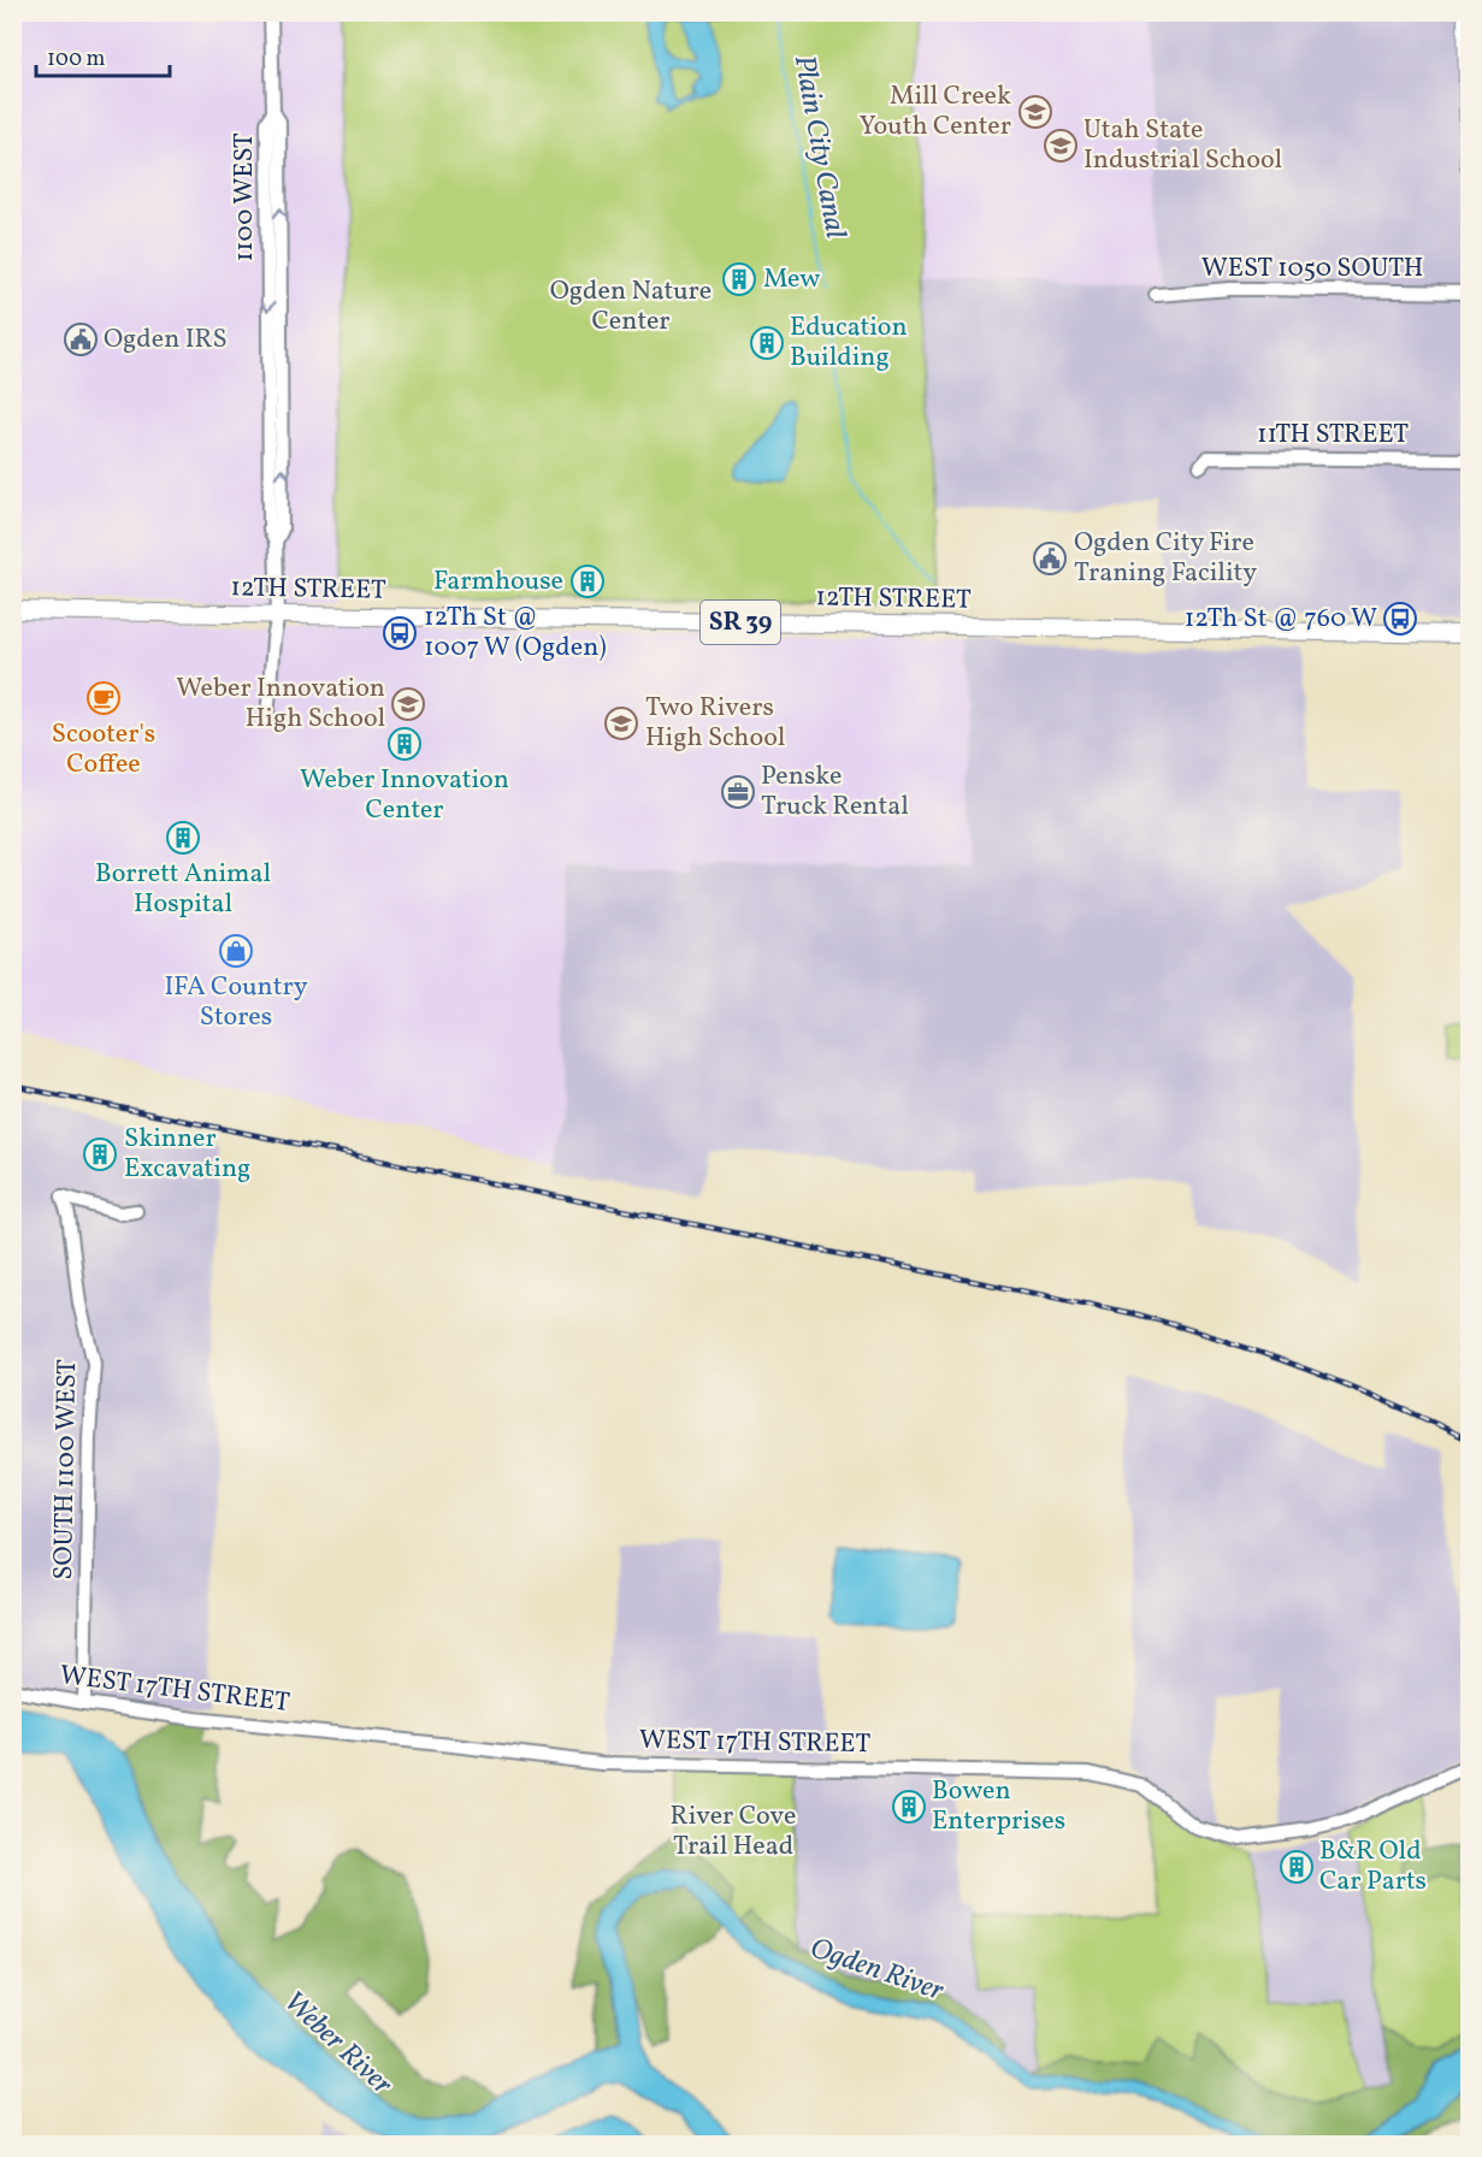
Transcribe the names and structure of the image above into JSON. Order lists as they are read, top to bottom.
{
  "streets": {
    "main road": ["12TH STREET", "SR 39"],
    "street": [
      "1100 WEST",
      "WEST 1050 SOUTH",
      "11TH STREET",
      "SOUTH 1100 WEST",
      "WEST 17TH STREET"
    ]
  },
  "crossings": [
    ["1100 WEST", "12TH STREET"],
    ["SOUTH 1100 WEST", "WEST 17TH STREET"]
  ],
  "water": ["Plain City Canal", "Ogden River", "Weber River"],
  "parks": ["Ogden Nature Center", "River Cove Trail Head"],
  "places": {
    "school or university": [
      "Mill Creek Youth Center",
      "Utah State Industrial School",
      "Weber Innovation High School",
      "Two Rivers High School"
    ],
    "building": [
      "Mew",
      "Education Building",
      "Farmhouse",
      "Weber Innovation Center",
      "Borrett Animal Hospital",
      "Skinner Excavating",
      "Bowen Enterprises",
      "B&R Old Car Parts"
    ],
    "public building": ["Ogden IRS", "Ogden City Fire Traning Facility"],
    "bus stop": ["12Th St @ 760 W", "12Th St @ 1007 W (Ogden)"],
    "cafe": ["Scooter's Coffee"],
    "office": ["Penske Truck Rental"],
    "shop": ["IFA Country Stores"]
  },
  "scale_bar": "100 m"
}
